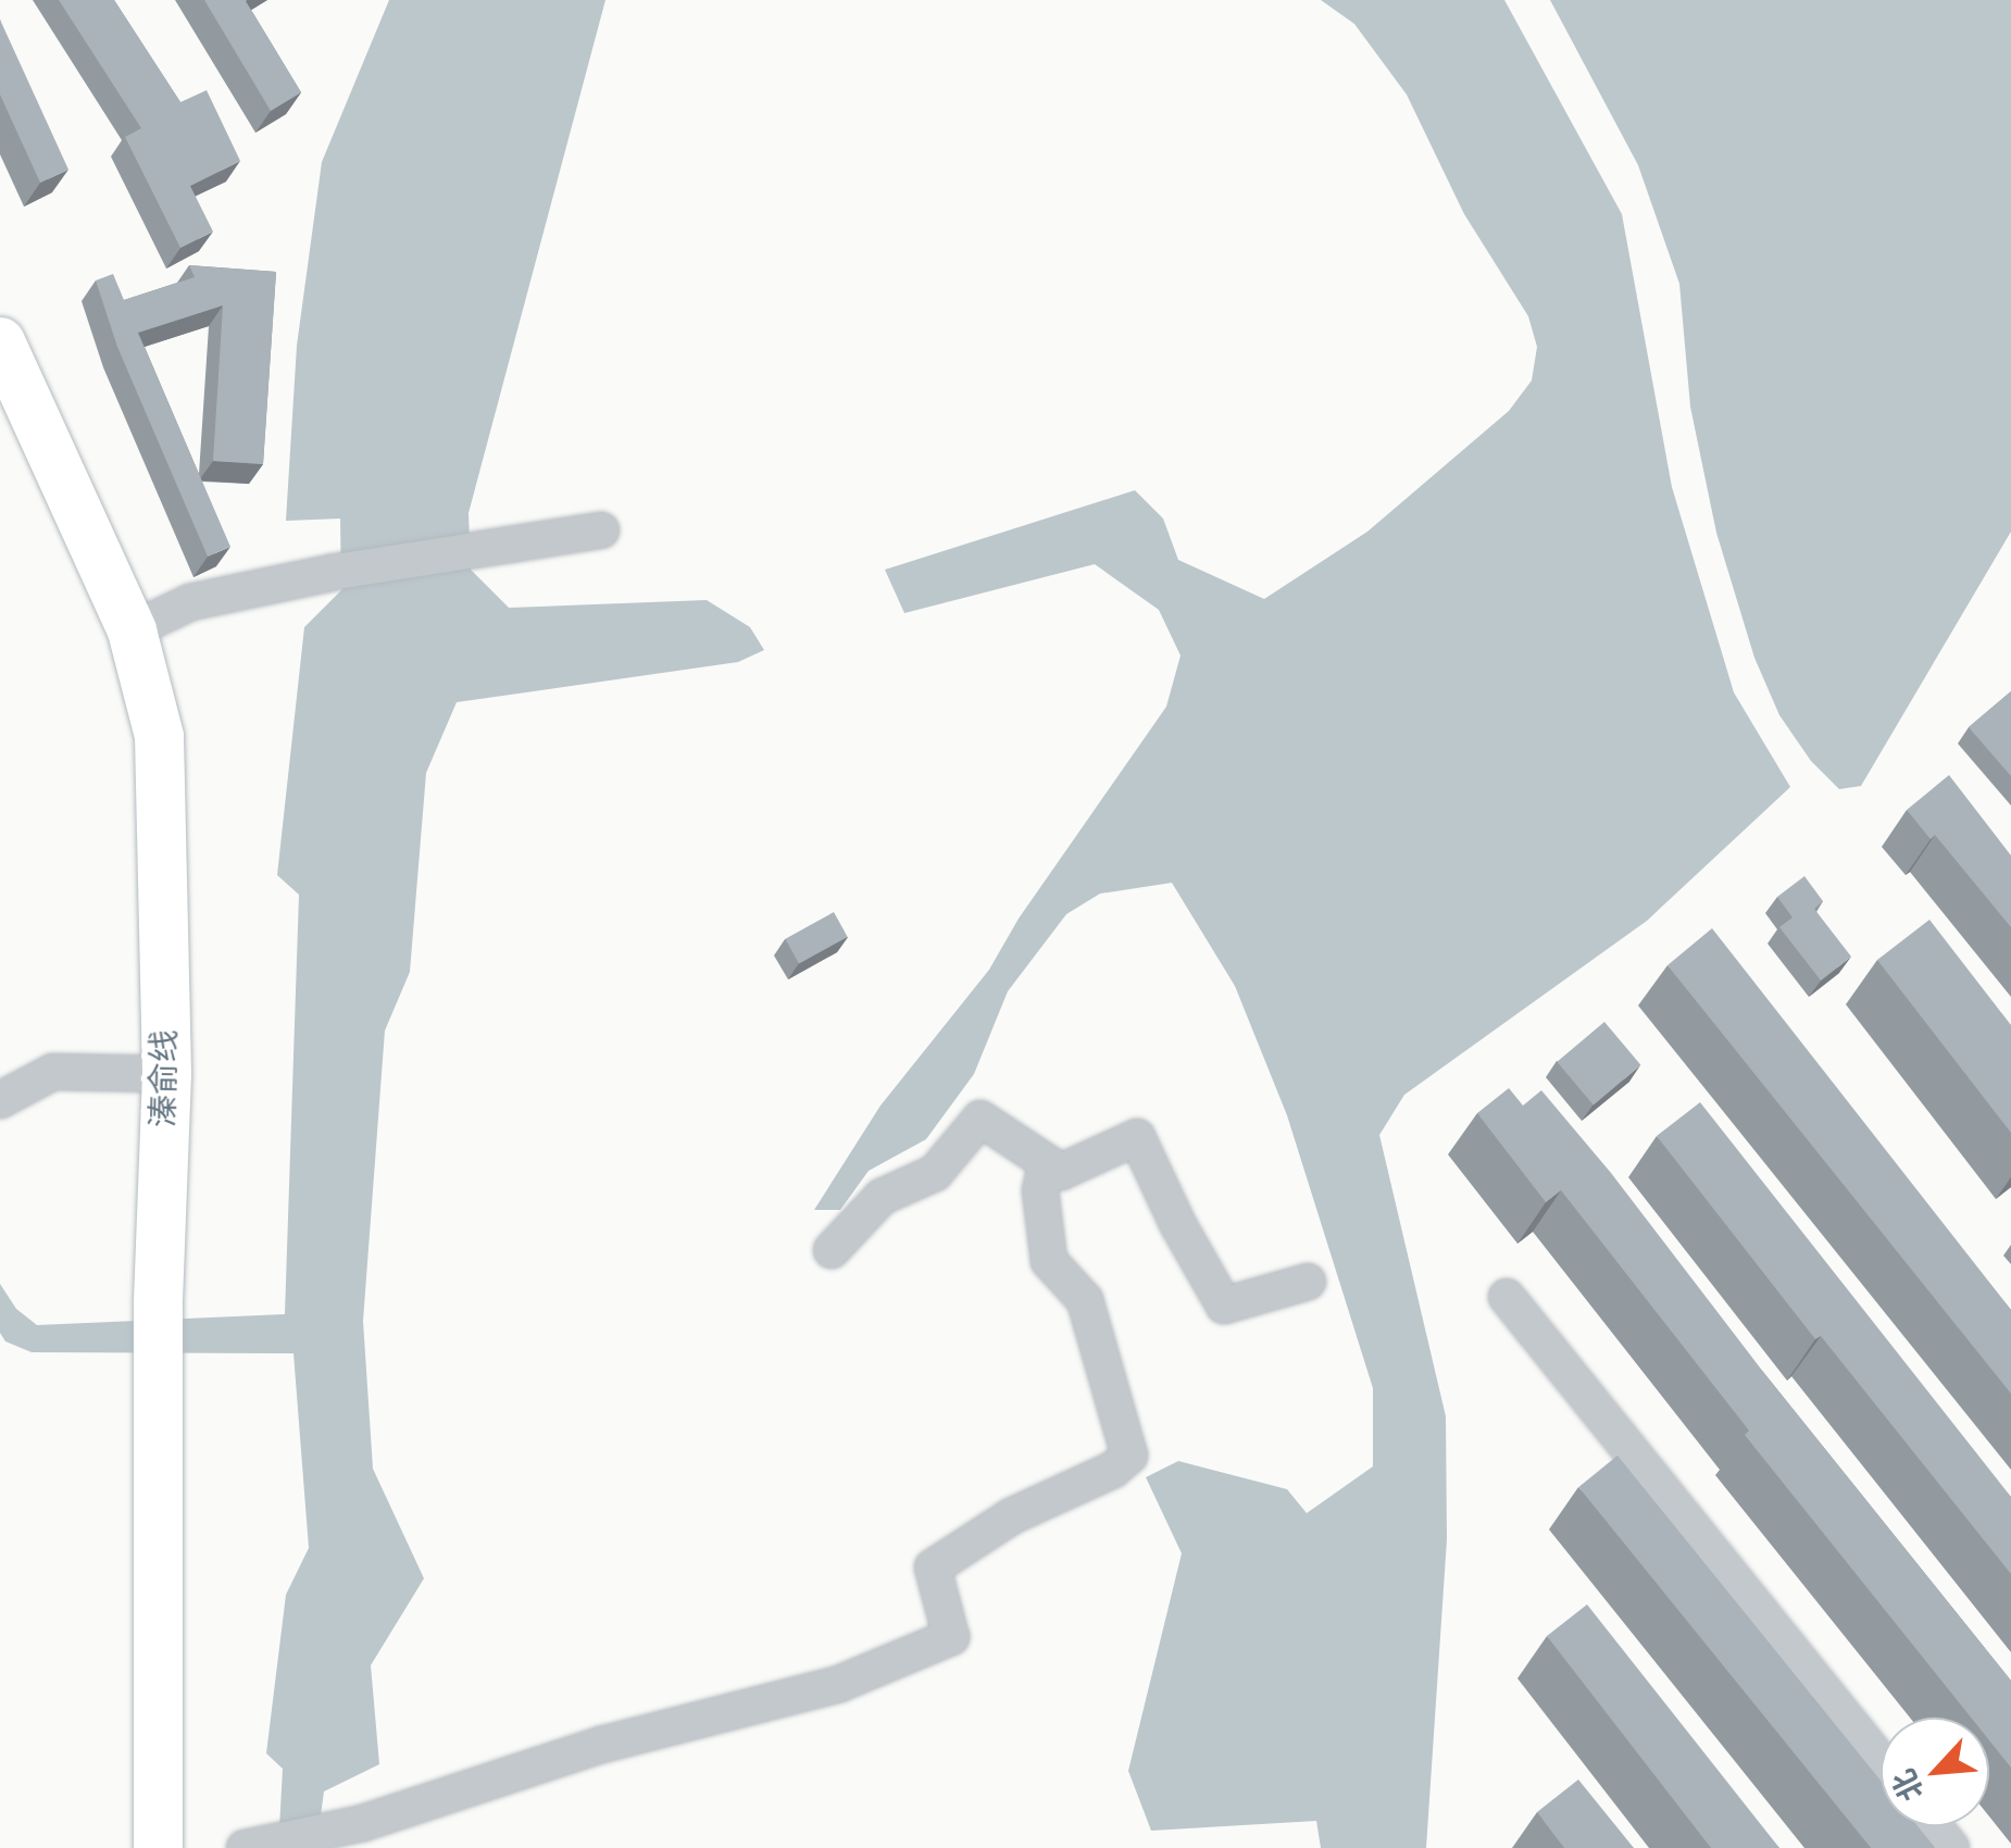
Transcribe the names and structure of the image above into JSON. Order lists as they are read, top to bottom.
{
  "streets": {
    "main road": ["溱俞线"]
  },
  "north": "bottom left"
}
